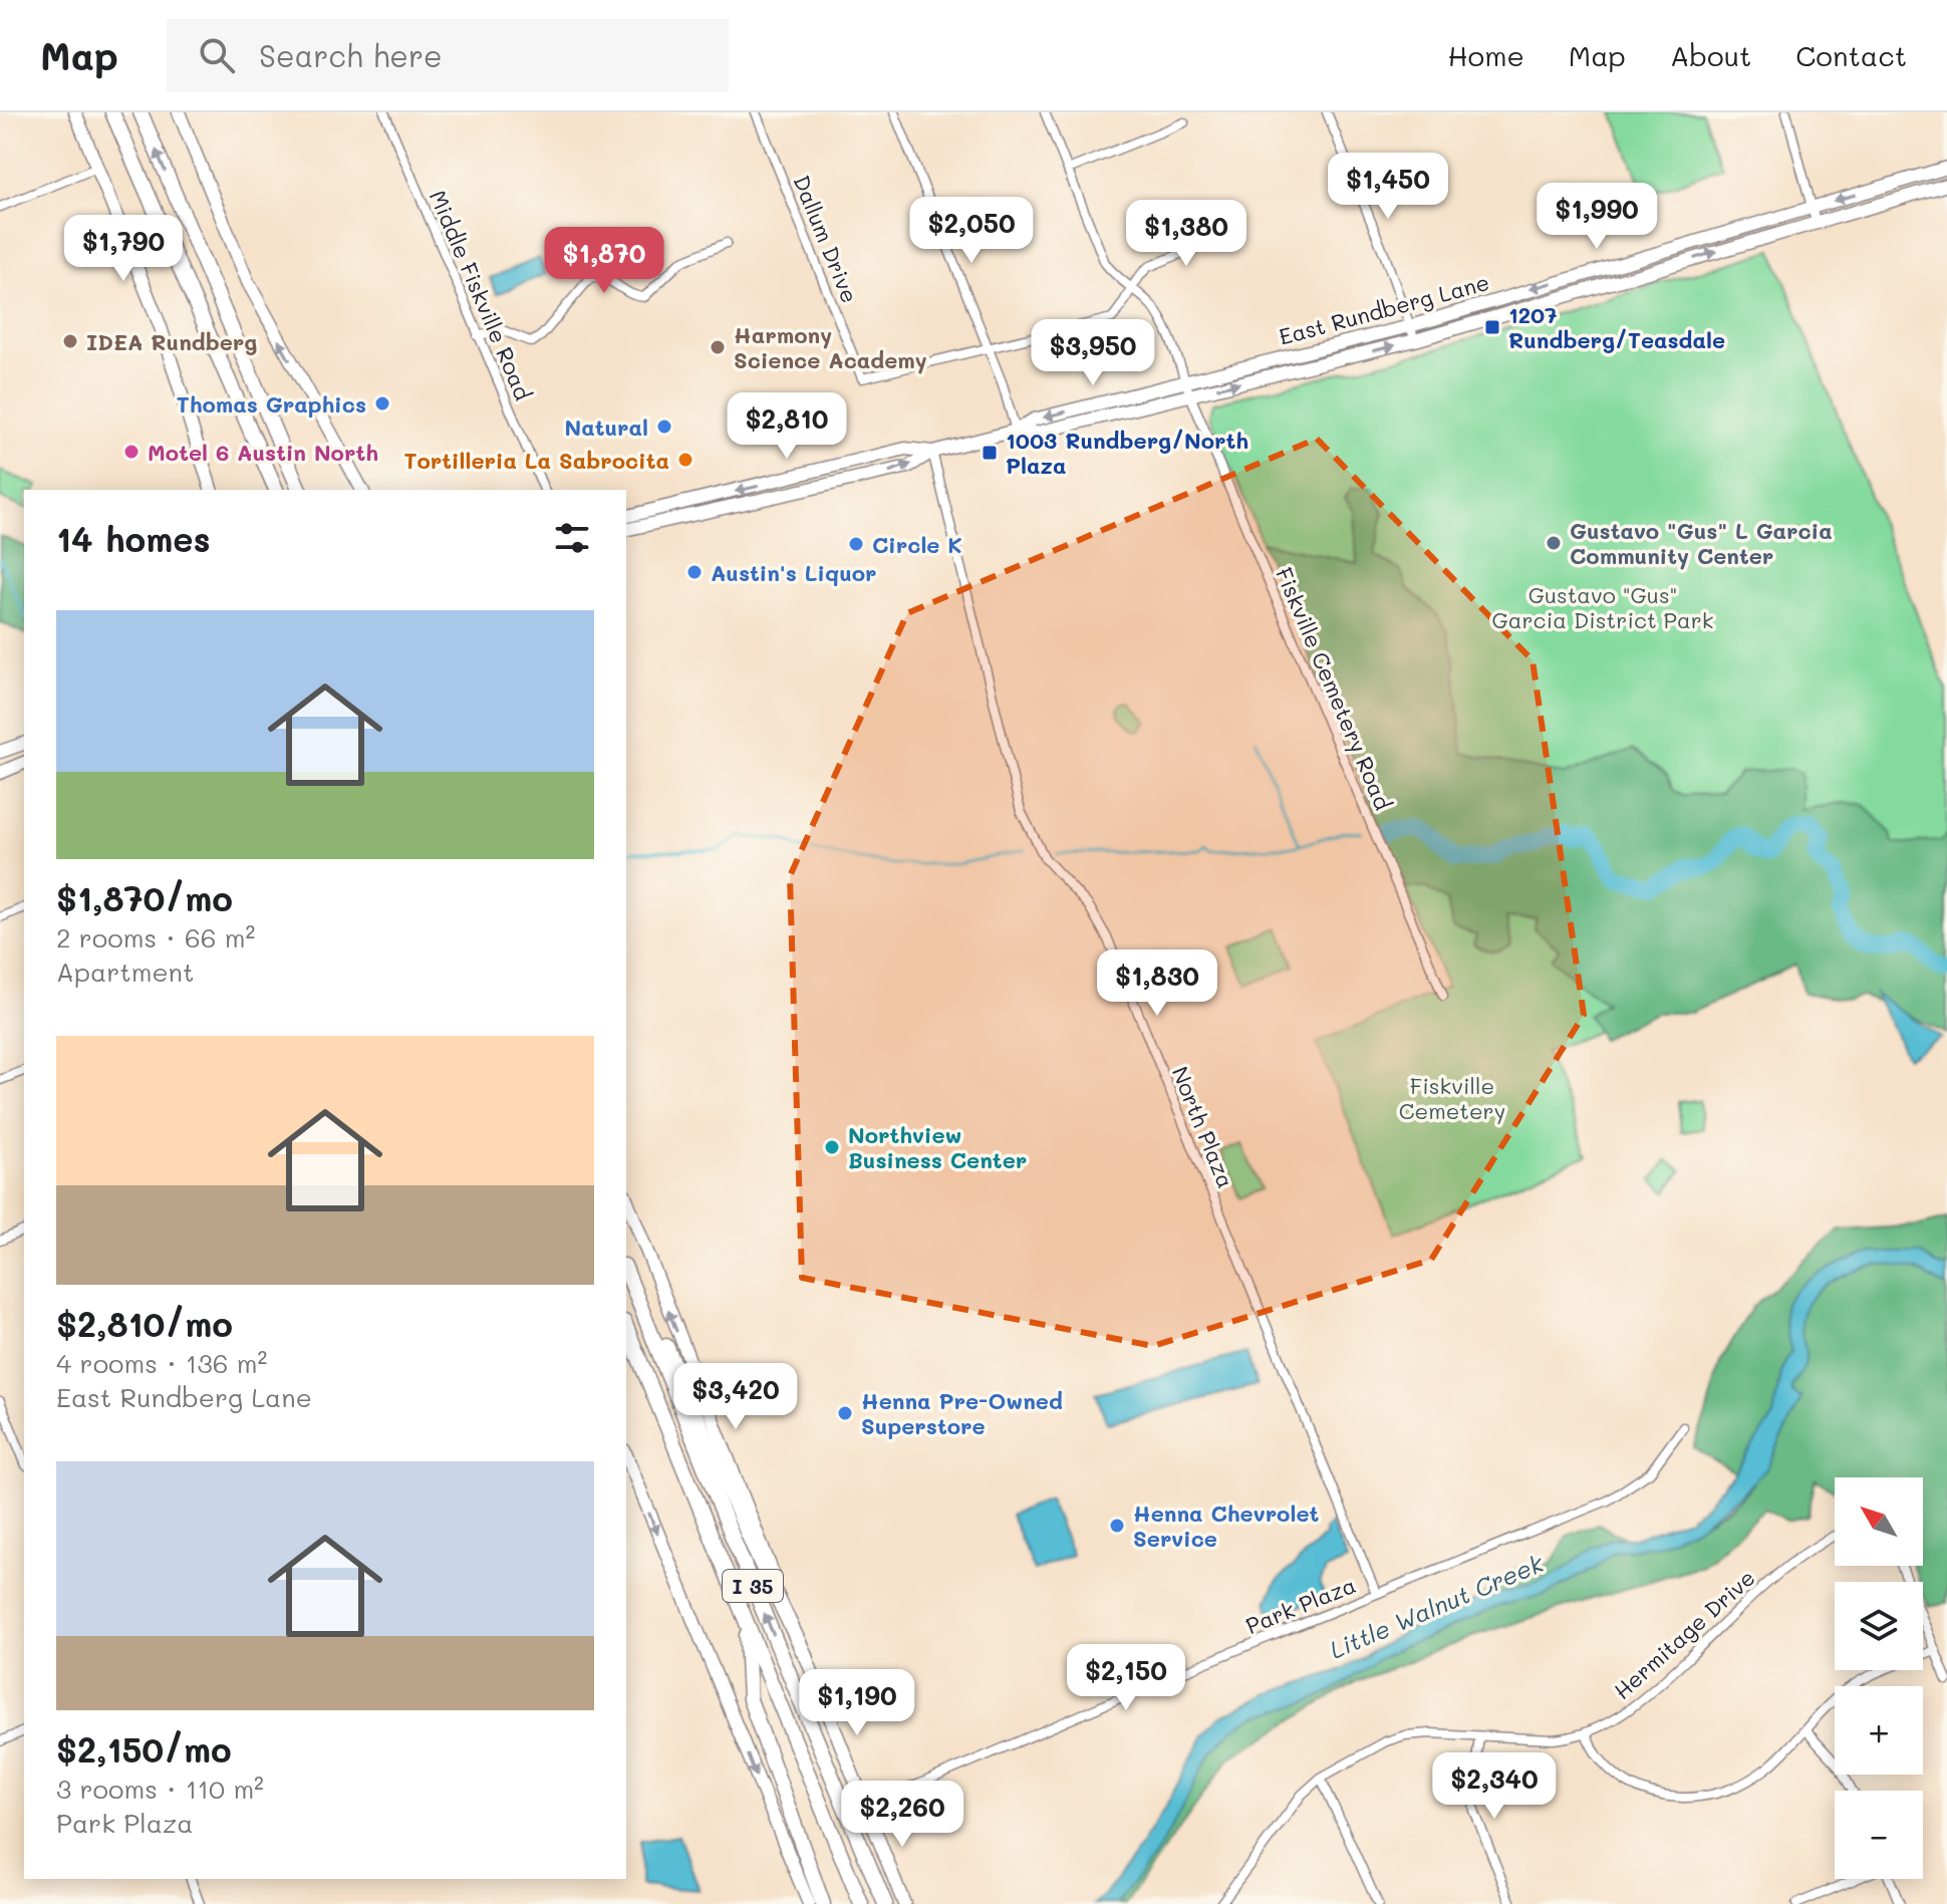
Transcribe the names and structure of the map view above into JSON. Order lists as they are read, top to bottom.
{
  "streets": {
    "highway": ["I 35"],
    "main road": ["East Rundberg Lane"],
    "street": [
      "Dallum Drive",
      "Middle Fiskville Road",
      "Fiskville Cemetery Road",
      "North Plaza",
      "Park Plaza",
      "Hermitage Drive"
    ]
  },
  "crossings": [
    ["East Rundberg Lane", "Fiskville Cemetery Road"],
    ["East Rundberg Lane", "North Plaza"],
    ["North Plaza", "Park Plaza"]
  ],
  "water": ["Little Walnut Creek"],
  "parks": ["Gustavo \"Gus\" Garcia District Park", "Fiskville Cemetery"],
  "places": {
    "transit": ["1207 Rundberg/Teasdale", "1003 Rundberg/North Plaza"],
    "other": [
      "IDEA Rundberg",
      "Harmony Science Academy",
      "Thomas Graphics",
      "Natural",
      "Motel 6 Austin North",
      "Tortilleria La Sabrocita",
      "Gustavo \"Gus\" L Garcia Community Center",
      "Circle K",
      "Austin's Liquor",
      "Northview Business Center",
      "Henna Pre-Owned Superstore",
      "Henna Chevrolet Service"
    ]
  },
  "north": "top left",
  "page": {
    "header": "Map",
    "search": "Search here",
    "nav": [
      "Home",
      "Map",
      "About",
      "Contact"
    ],
    "price": [
      "$1,450",
      "$1,990",
      "$2,050",
      "$1,380",
      "$1,790",
      "$1,870",
      "$3,950",
      "$2,810",
      "$1,830",
      "$3,420",
      "$2,150",
      "$1,190",
      "$2,340",
      "$2,260"
    ],
    "heading": "14 homes",
    "list": [
      {
        "name": "$1,870/mo",
        "note": "2 rooms · 66 m² · Apartment"
      },
      {
        "name": "$2,810/mo",
        "note": "4 rooms · 136 m² · East Rundberg Lane"
      },
      {
        "name": "$2,150/mo",
        "note": "3 rooms · 110 m² · Park Plaza"
      }
    ],
    "map_buttons": ["+", "−"]
  }
}
